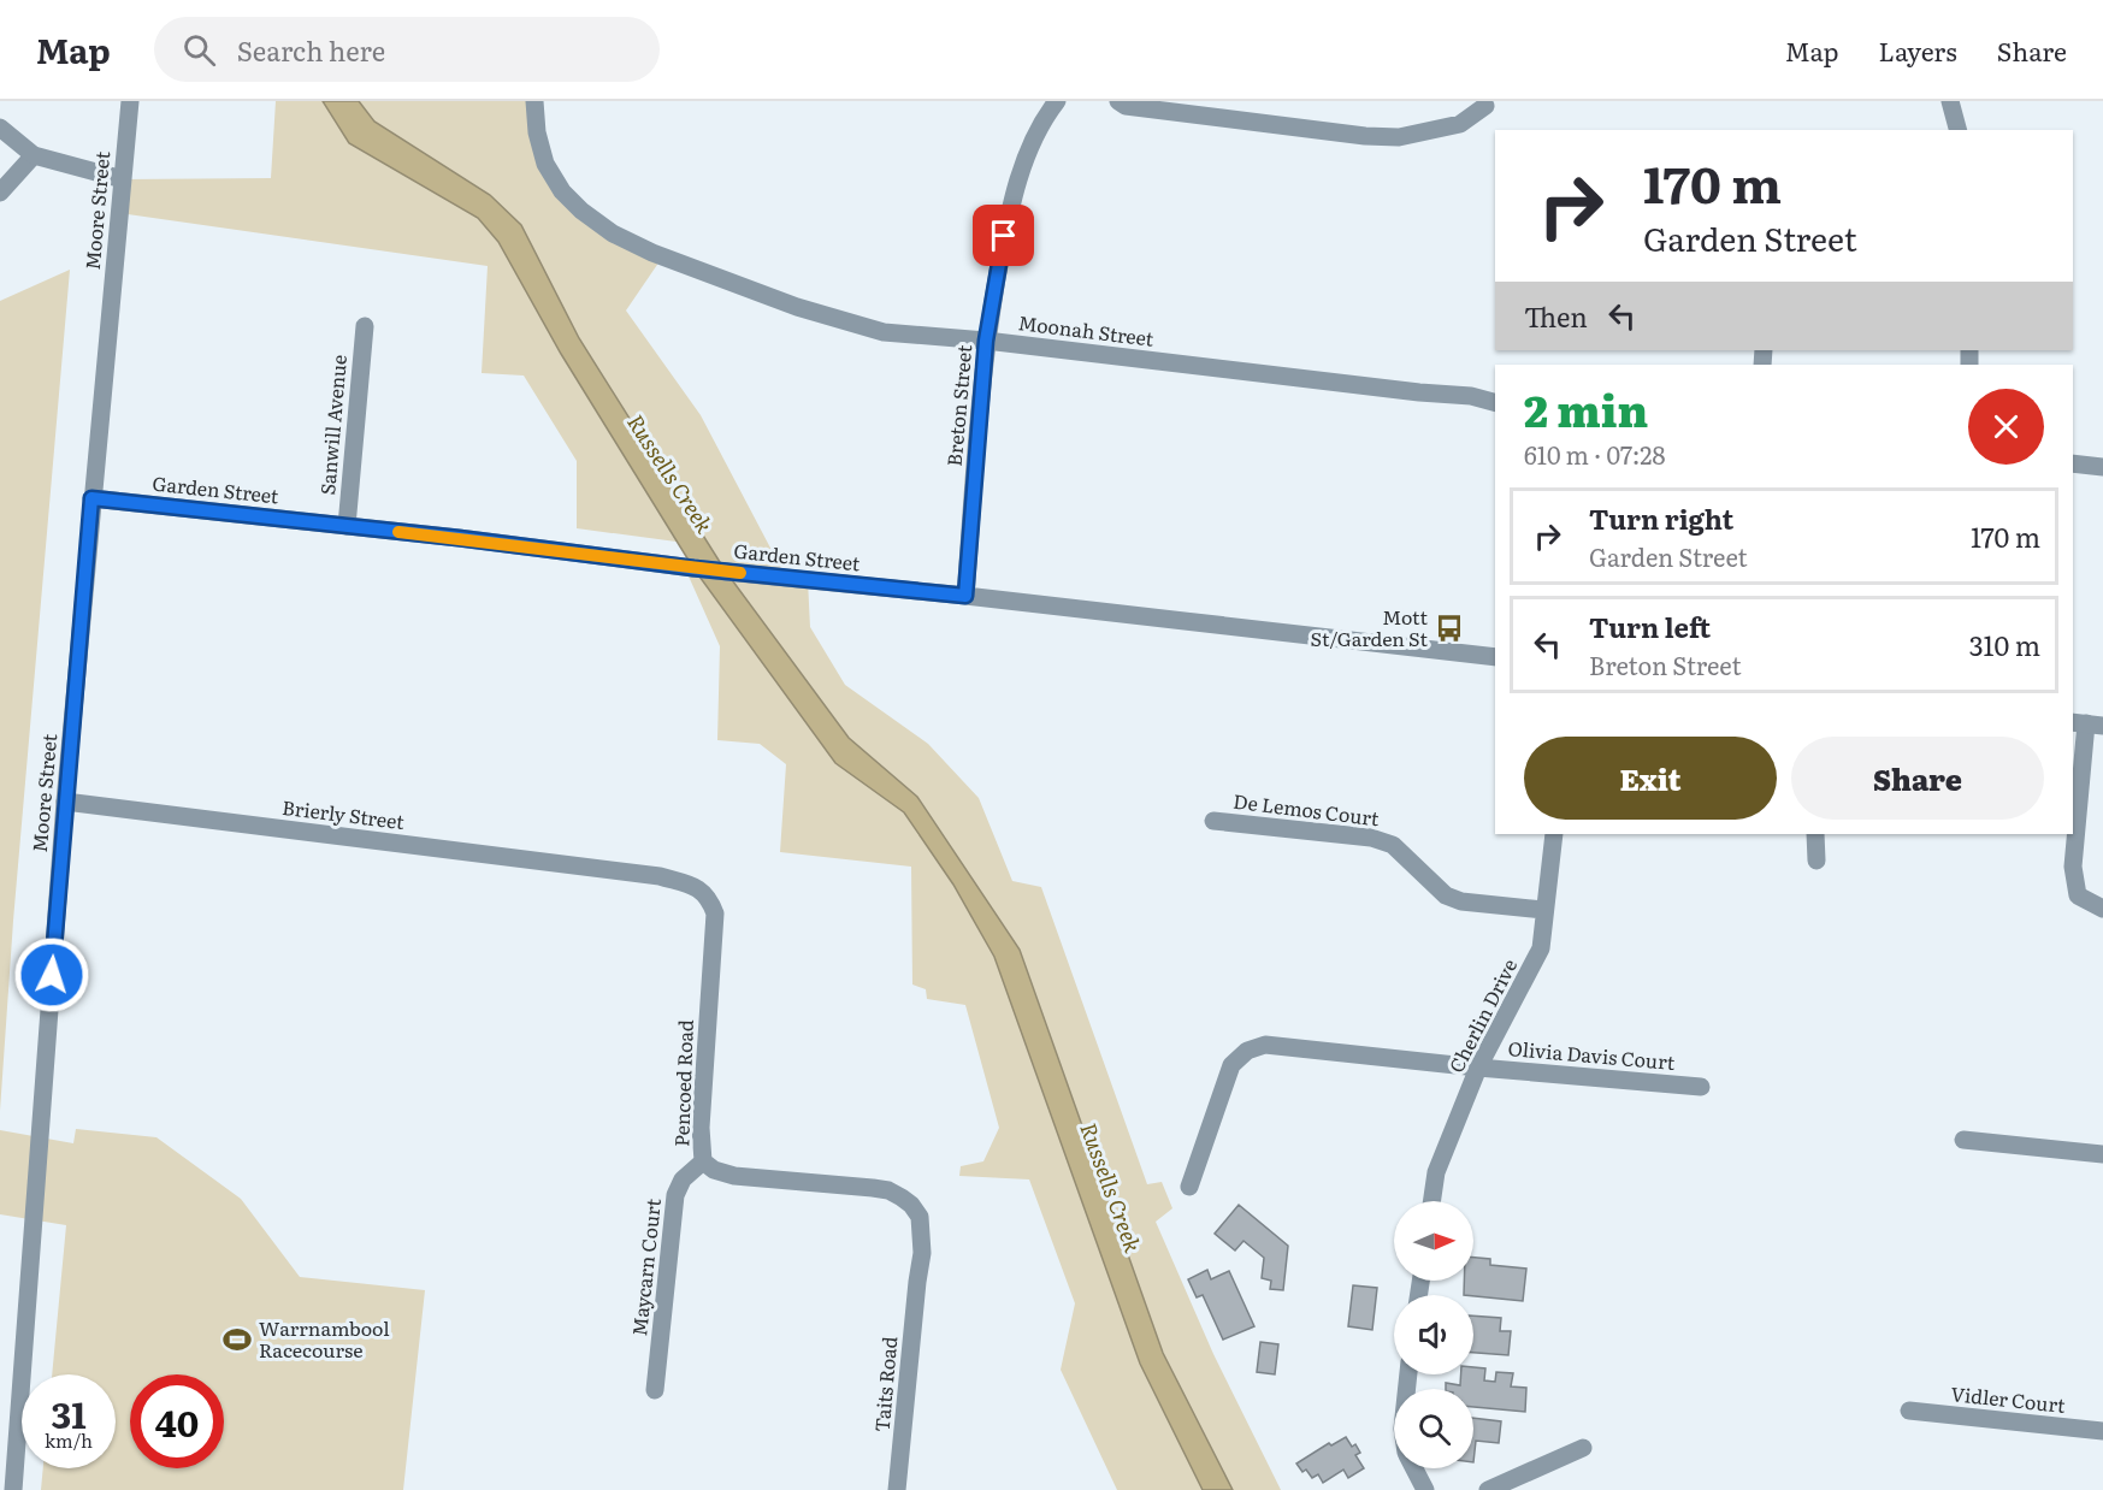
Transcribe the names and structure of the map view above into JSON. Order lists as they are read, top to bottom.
{
  "streets": {
    "street": [
      "Moore Street",
      "Moonah Street",
      "Breton Street",
      "Sanwill Avenue",
      "Garden Street",
      "De Lemos Court",
      "Brierly Street",
      "Cherlin Drive",
      "Olivia Davis Court",
      "Pencoed Road",
      "Maycarn Court",
      "Taits Road",
      "Vidler Court"
    ]
  },
  "crossings": [
    ["Moore Street", "Garden Street"],
    ["Moore Street", "Brierly Street"],
    ["Moonah Street", "Breton Street"],
    ["Breton Street", "Garden Street"],
    ["Sanwill Avenue", "Garden Street"],
    ["De Lemos Court", "Cherlin Drive"],
    ["Brierly Street", "Pencoed Road"],
    ["Cherlin Drive", "Olivia Davis Court"],
    ["Pencoed Road", "Maycarn Court"],
    ["Pencoed Road", "Taits Road"]
  ],
  "water": ["Russells Creek"],
  "places": {
    "bus stop": ["Mott St/Garden St"],
    "sports": ["Warrnambool Racecourse"]
  },
  "north": "right",
  "page": {
    "header": "Map",
    "search": "Search here",
    "nav": ["Map", "Layers", "Share"],
    "turn": ["170 m", "Garden Street"],
    "then": "Then",
    "heading": ["2 min", "610 m · 07:28"],
    "list": [
      {
        "name": "Turn right",
        "note": "Garden Street",
        "value": "170 m"
      },
      {
        "name": "Turn left",
        "note": "Breton Street",
        "value": "310 m"
      }
    ],
    "buttons": ["Exit", "Share"],
    "speed": "31 km/h",
    "limit": "40"
  }
}
